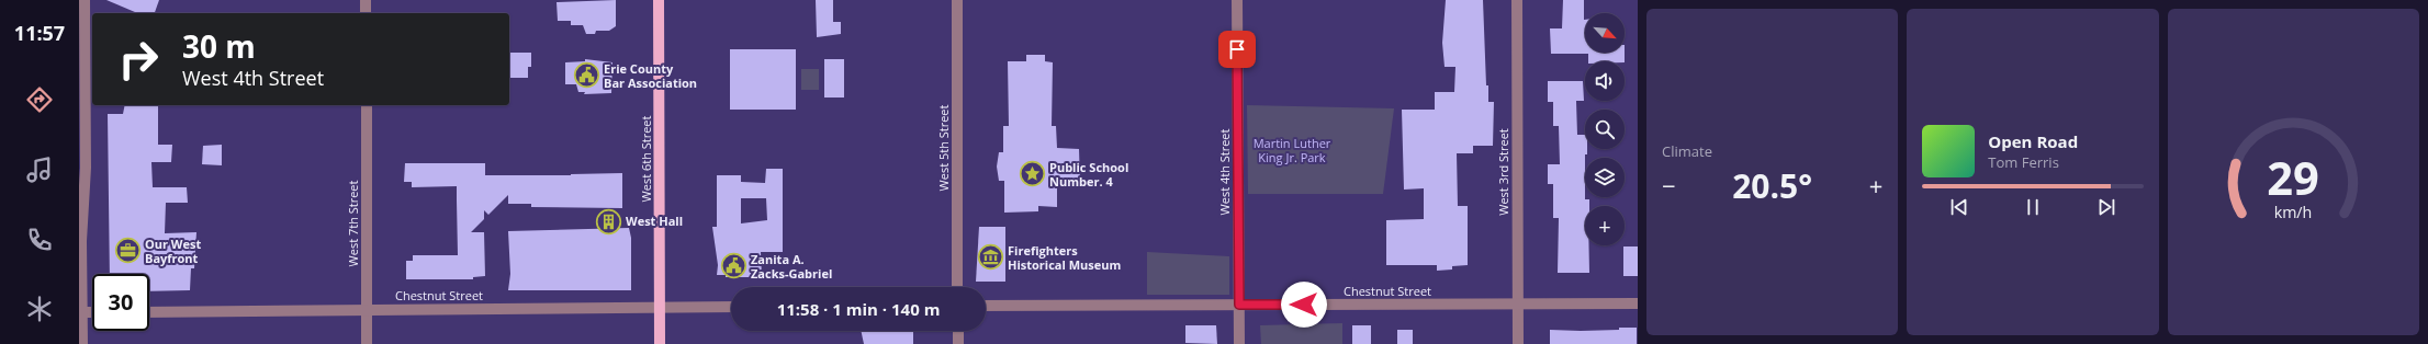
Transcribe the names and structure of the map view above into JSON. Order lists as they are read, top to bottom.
{
  "streets": {
    "main road": ["West 6th Street"],
    "street": [
      "West 5th Street",
      "West 4th Street",
      "West 3rd Street",
      "West 7th Street",
      "Chestnut Street"
    ]
  },
  "crossings": [
    ["West 6th Street", "Chestnut Street"],
    ["West 4th Street", "Chestnut Street"],
    ["West 3rd Street", "Chestnut Street"],
    ["West 7th Street", "Chestnut Street"]
  ],
  "parks": ["Martin Luther King Jr. Park"],
  "places": {
    "public building": ["Erie County Bar Association", "Zanita A. Zacks-Gabriel"],
    "place": ["Public School Number. 4"],
    "building": ["West Hall"],
    "office": ["Our West Bayfront"],
    "museum": ["Firefighters Historical Museum"]
  },
  "north": "bottom right",
  "page": {
    "tabs": "11:57",
    "tile": "Climate",
    "map_buttons": "+",
    "turn": ["30 m", "West 4th Street"],
    "song": ["Open Road", "Tom Ferris"],
    "heat": ["−", "20.5°", "+"],
    "limit": "30",
    "trip": "11:58 · 1 min · 140 m",
    "gauge": ["29", "km/h"]
  }
}
